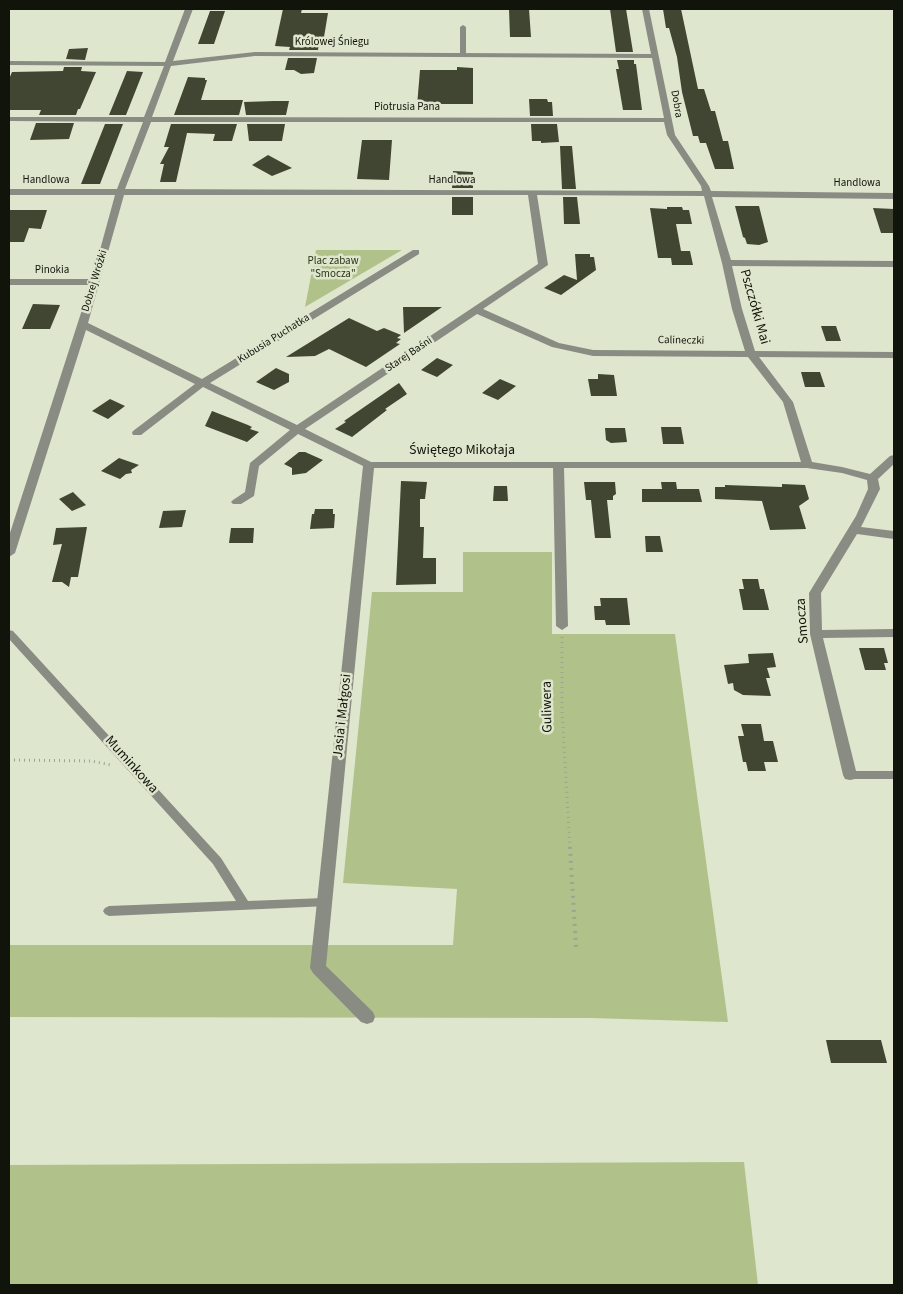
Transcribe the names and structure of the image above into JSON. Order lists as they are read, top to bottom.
{
  "streets": {
    "street": [
      "Królowej Śniegu",
      "Dobra",
      "Piotrusia Pana",
      "Handlowa",
      "Pinokia",
      "Dobrej Wróżki",
      "Pszczółki Mai",
      "Kubusia Puchatka",
      "Calineczki",
      "Starej Baśni",
      "Świętego Mikołaja",
      "Smocza",
      "Jasia i Małgosi"
    ],
    "lane": ["Muminkowa"],
    "path": ["Guliwera"]
  },
  "crossings": [
    ["Królowej Śniegu", "Dobra"],
    ["Królowej Śniegu", "Dobrej Wróżki"],
    ["Dobra", "Piotrusia Pana"],
    ["Dobra", "Handlowa"],
    ["Dobra", "Pszczółki Mai"],
    ["Piotrusia Pana", "Dobrej Wróżki"],
    ["Handlowa", "Dobrej Wróżki"],
    ["Handlowa", "Pszczółki Mai"],
    ["Handlowa", "Starej Baśni"],
    ["Pinokia", "Dobrej Wróżki"],
    ["Dobrej Wróżki", "Świętego Mikołaja"],
    ["Pszczółki Mai", "Calineczki"],
    ["Pszczółki Mai", "Świętego Mikołaja"],
    ["Kubusia Puchatka", "Świętego Mikołaja"],
    ["Calineczki", "Starej Baśni"],
    ["Starej Baśni", "Świętego Mikołaja"],
    ["Świętego Mikołaja", "Smocza"],
    ["Świętego Mikołaja", "Jasia i Małgosi"]
  ],
  "parks": ["Plac zabaw \"Smocza\""]
}
